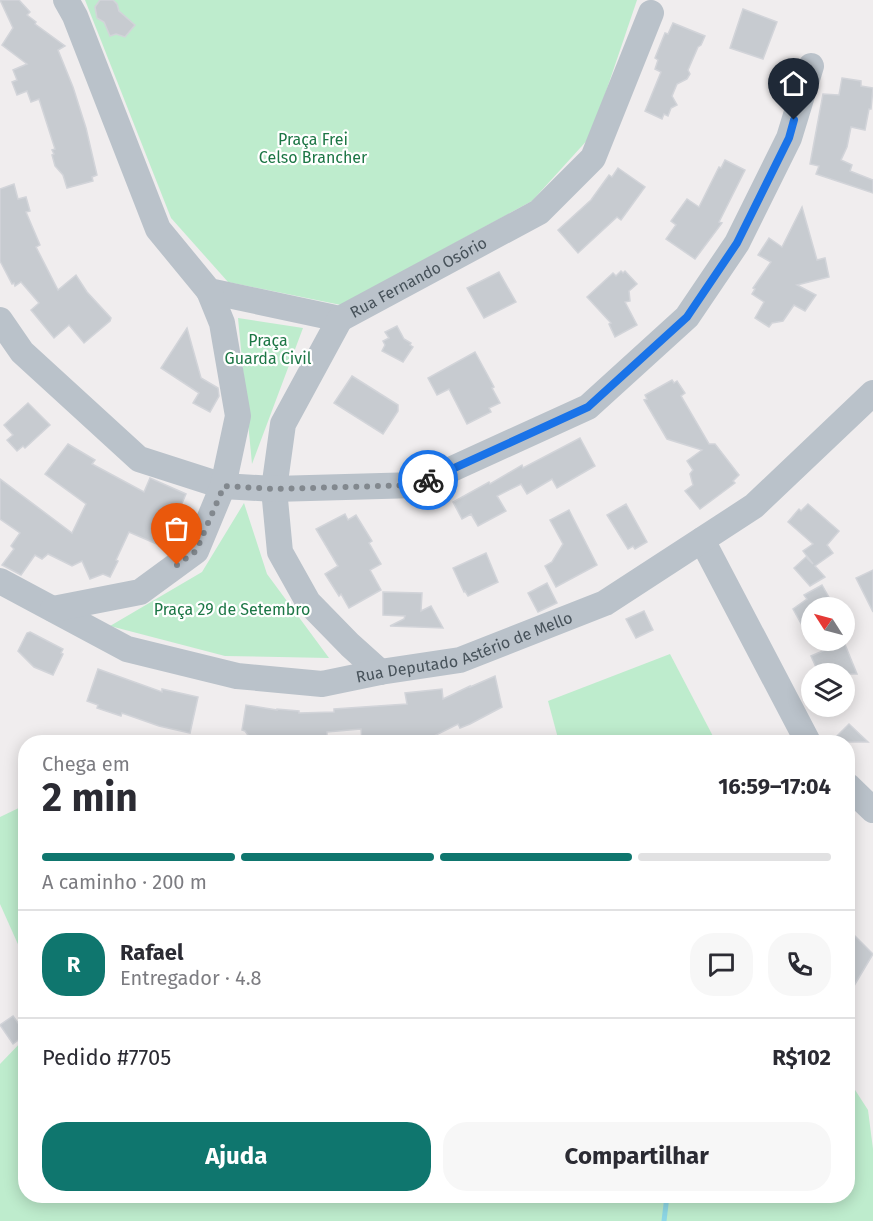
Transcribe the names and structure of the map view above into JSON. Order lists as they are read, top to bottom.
{
  "streets": {
    "street": ["Rua Fernando Osório", "Rua Deputado Astério de Mello"]
  },
  "parks": ["Praça Frei Celso Brancher", "Praça Guarda Civil", "Praça 29 de Setembro"],
  "north": "top left",
  "page": {
    "heading": ["2 min", "Chega em", "16:59–17:04"],
    "panel": [
      "Rafael",
      "Entregador · 4.8",
      "Pedido #7705",
      "R$102"
    ],
    "bar": "A caminho · 200 m",
    "round": "R",
    "buttons": ["Ajuda", "Compartilhar"]
  }
}
